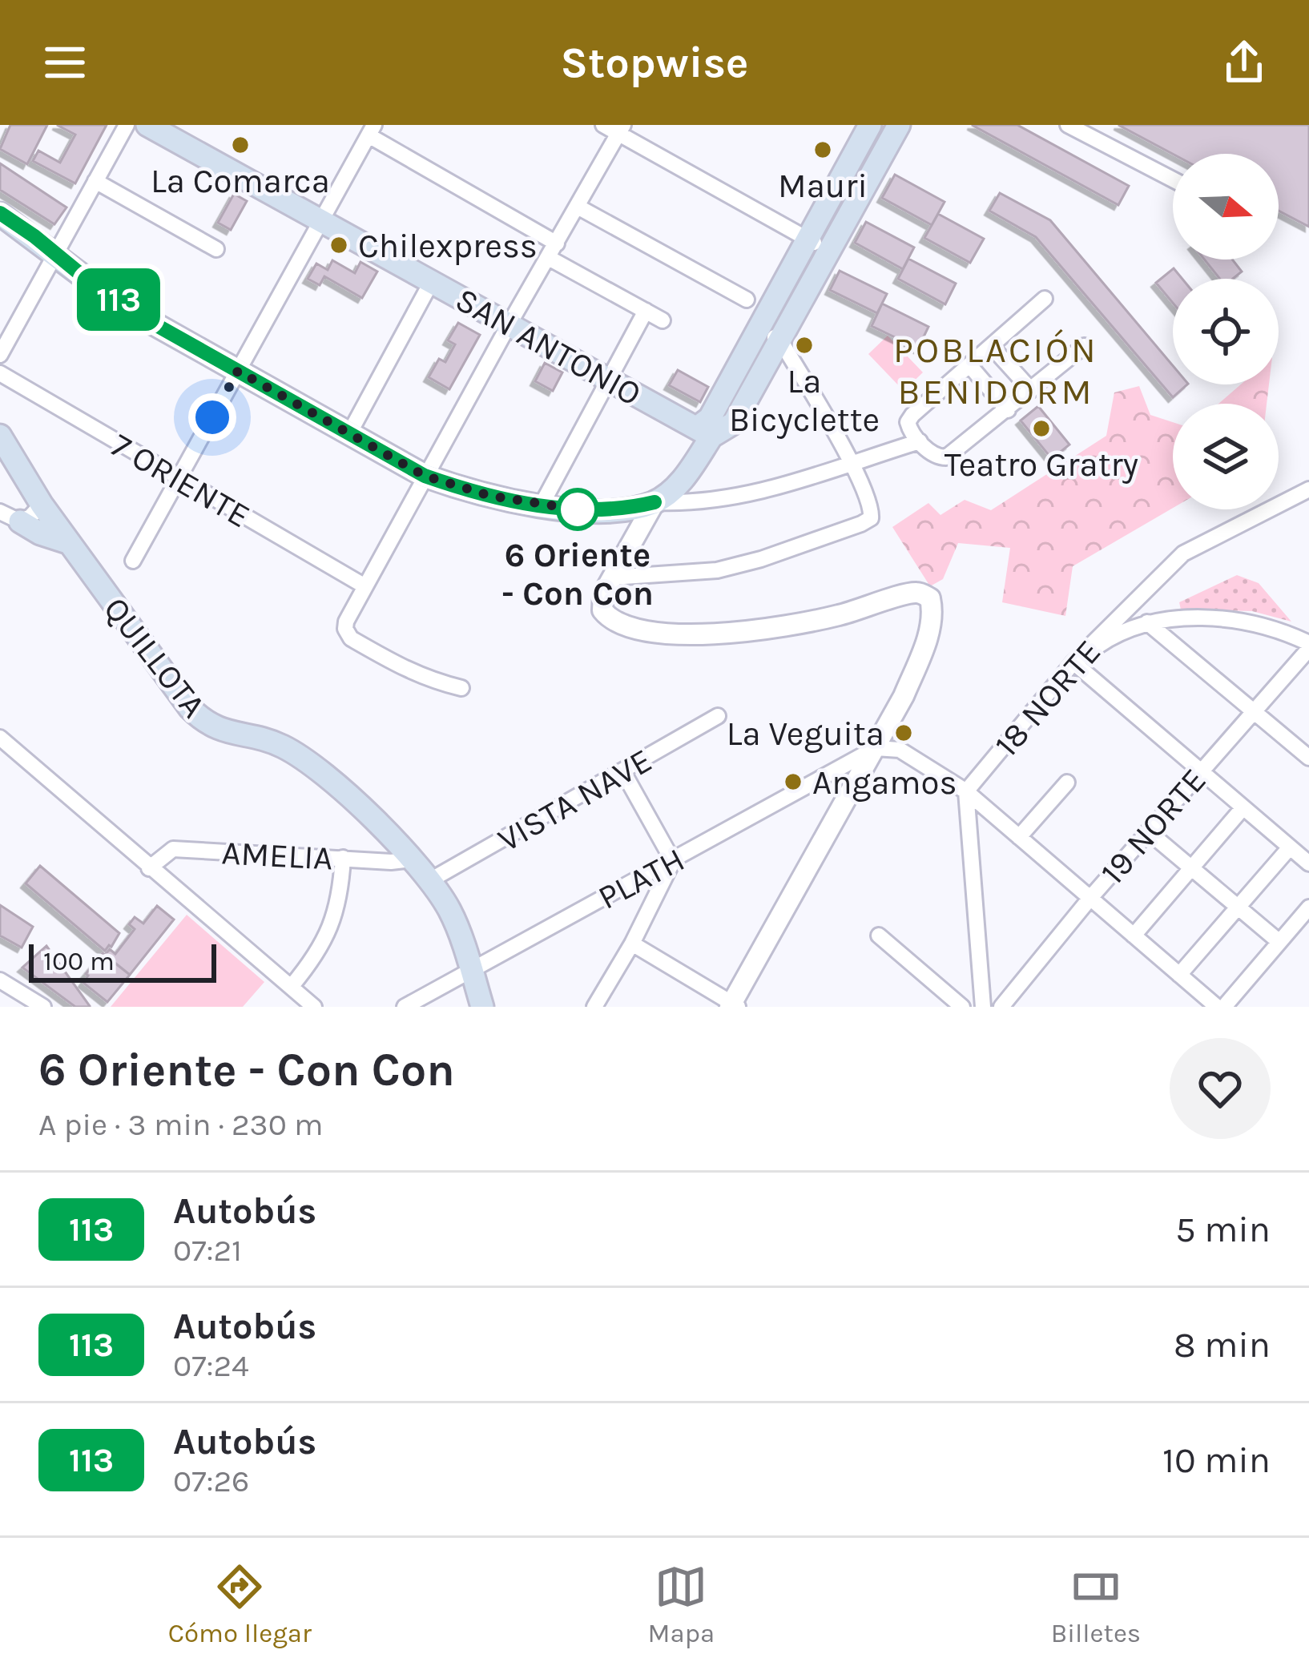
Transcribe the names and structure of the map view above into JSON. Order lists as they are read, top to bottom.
{
  "streets": {
    "main road": ["SAN ANTONIO", "QUILLOTA"],
    "street": [
      "7 ORIENTE",
      "18 NORTE",
      "VISTA NAVE",
      "19 NORTE",
      "AMELIA",
      "PLATH"
    ]
  },
  "crossings": [
    ["QUILLOTA", "VISTA NAVE"],
    ["QUILLOTA", "AMELIA"],
    ["QUILLOTA", "PLATH"]
  ],
  "districts": ["POBLACIÓN BENIDORM"],
  "places": [
    "La Comarca",
    "Mauri",
    "Chilexpress",
    "La Bicyclette",
    "Teatro Gratry",
    "6 Oriente - Con Con",
    "La Veguita",
    "Angamos"
  ],
  "lines": ["bus line 113"],
  "scale_bar": "100 m",
  "north": "right",
  "page": {
    "header": "Stopwise",
    "on_map": "113",
    "scale": "100 m",
    "heading": ["6 Oriente - Con Con", "A pie · 3 min · 230 m"],
    "list": [
      {
        "mark": "113",
        "name": "Autobús",
        "note": "07:21",
        "value": "5 min"
      },
      {
        "mark": "113",
        "name": "Autobús",
        "note": "07:24",
        "value": "8 min"
      },
      {
        "mark": "113",
        "name": "Autobús",
        "note": "07:26",
        "value": "10 min"
      }
    ],
    "tabs": ["Cómo llegar", "Mapa", "Billetes"]
  }
}
